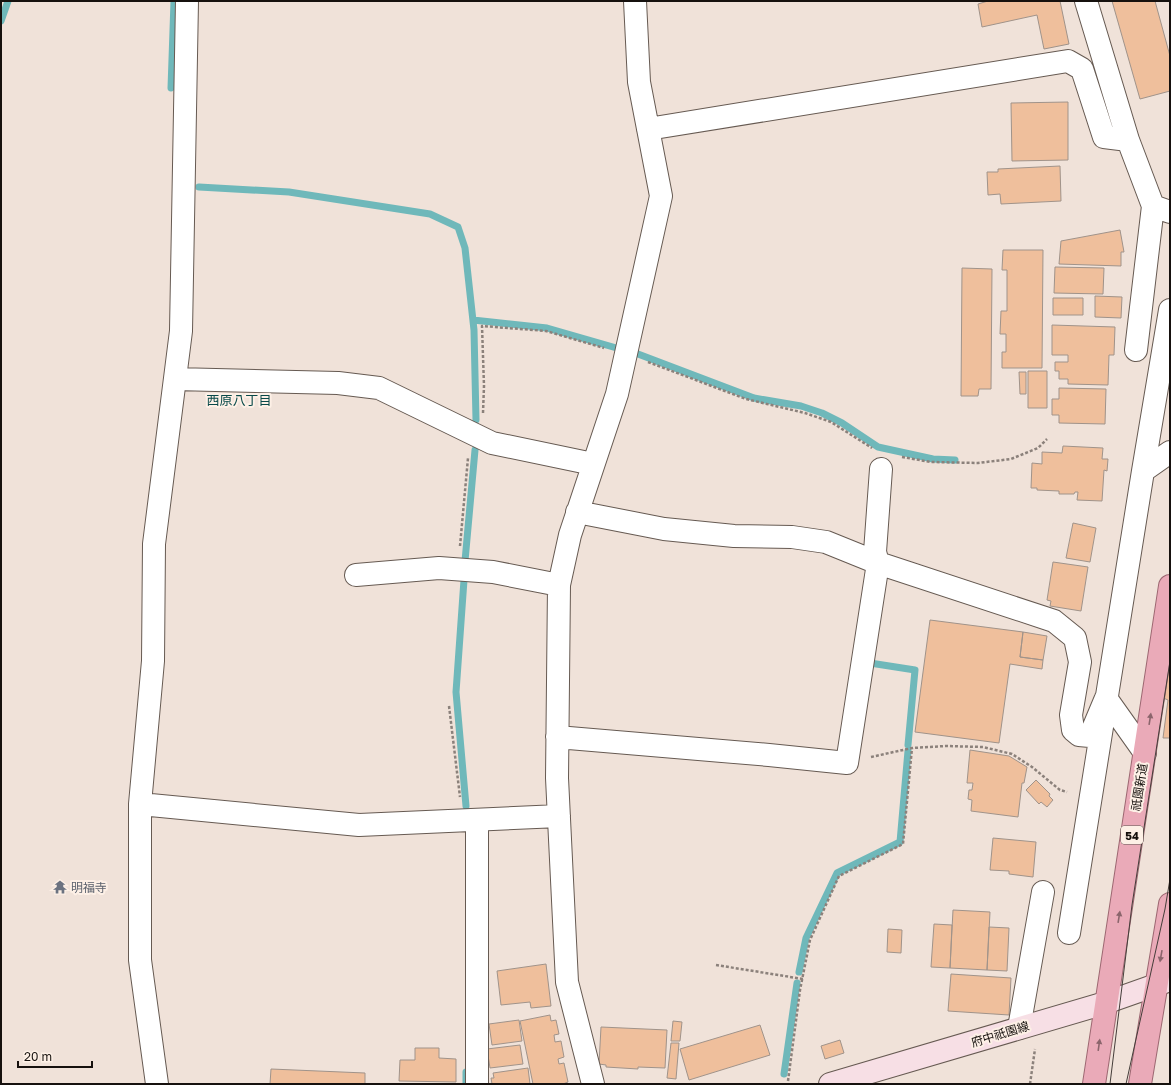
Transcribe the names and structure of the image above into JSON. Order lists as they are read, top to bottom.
{
  "streets": {
    "highway": ["祇園新道", "54"],
    "main road": ["府中祇園線"]
  },
  "crossings": [
    ["祇園新道", "府中祇園線"]
  ],
  "districts": ["西原八丁目"],
  "places": {
    "temple": ["明福寺"]
  },
  "scale_bar": "20 m"
}
